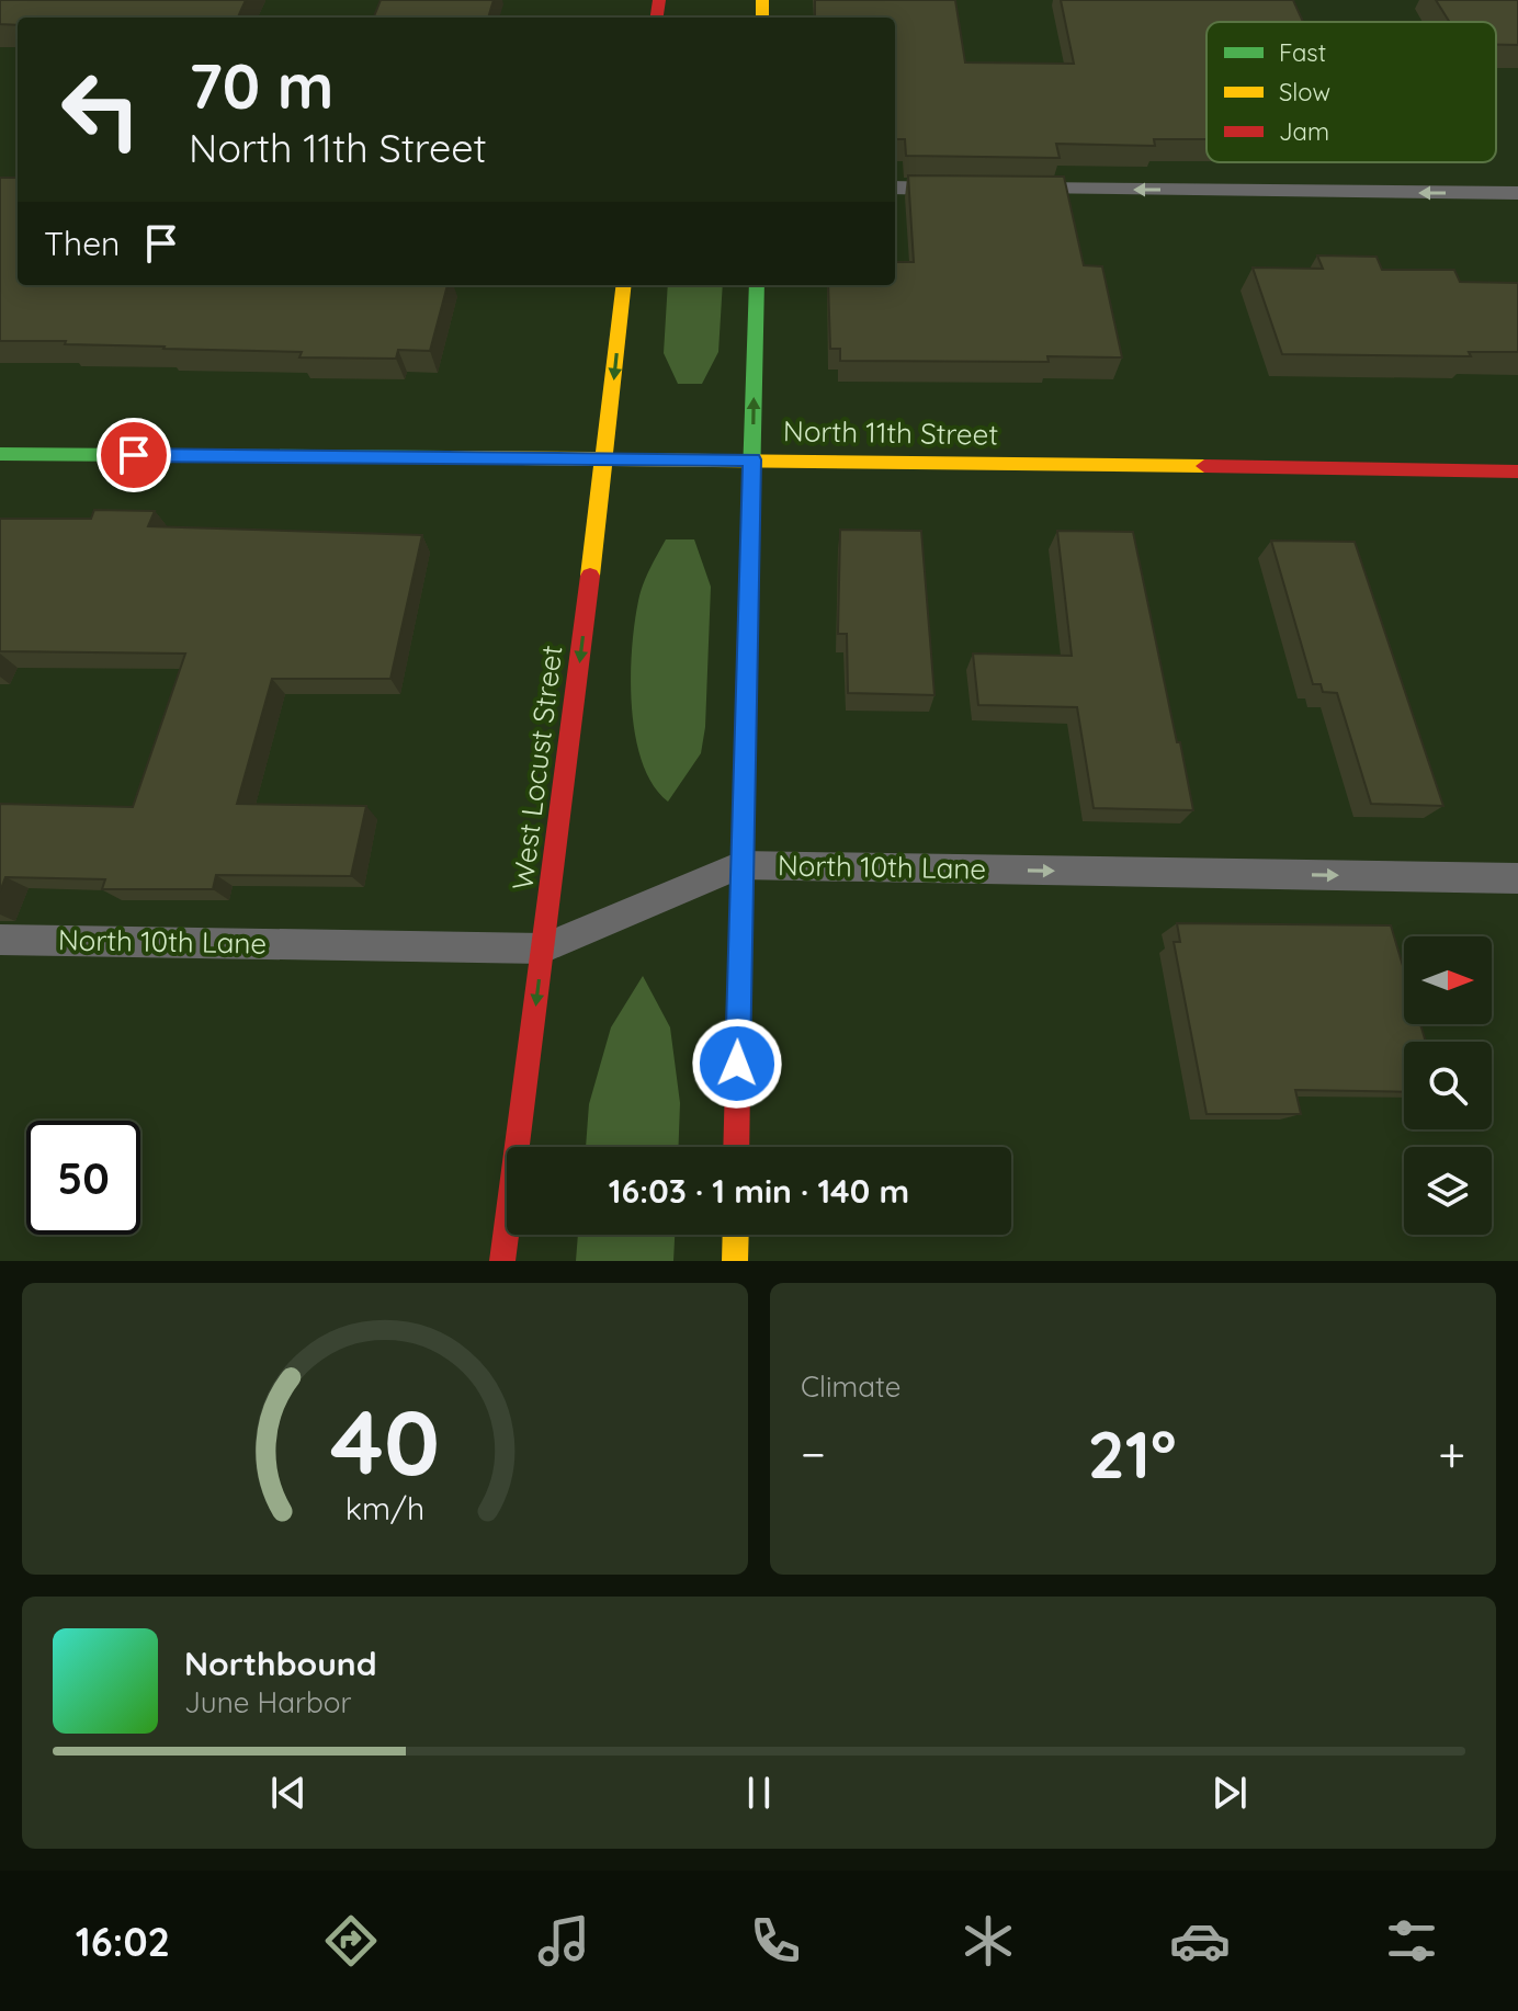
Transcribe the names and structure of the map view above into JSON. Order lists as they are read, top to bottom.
{
  "streets": {
    "main road": ["North 11th Street", "West Locust Street"],
    "lane": ["North 10th Lane"]
  },
  "crossings": [
    ["North 11th Street", "West Locust Street"],
    ["West Locust Street", "North 10th Lane"]
  ],
  "one_way": ["North 10th Lane"],
  "legend": ["Fast", "Slow", "Jam"],
  "north": "right",
  "page": {
    "turn": ["70 m", "North 11th Street"],
    "then": "Then",
    "limit": "50",
    "trip": "16:03 · 1 min · 140 m",
    "tile": "Climate",
    "heat": ["−", "21°", "+"],
    "song": ["Northbound", "June Harbor"],
    "tabs": "16:02",
    "gauge": ["40", "km/h"]
  }
}
